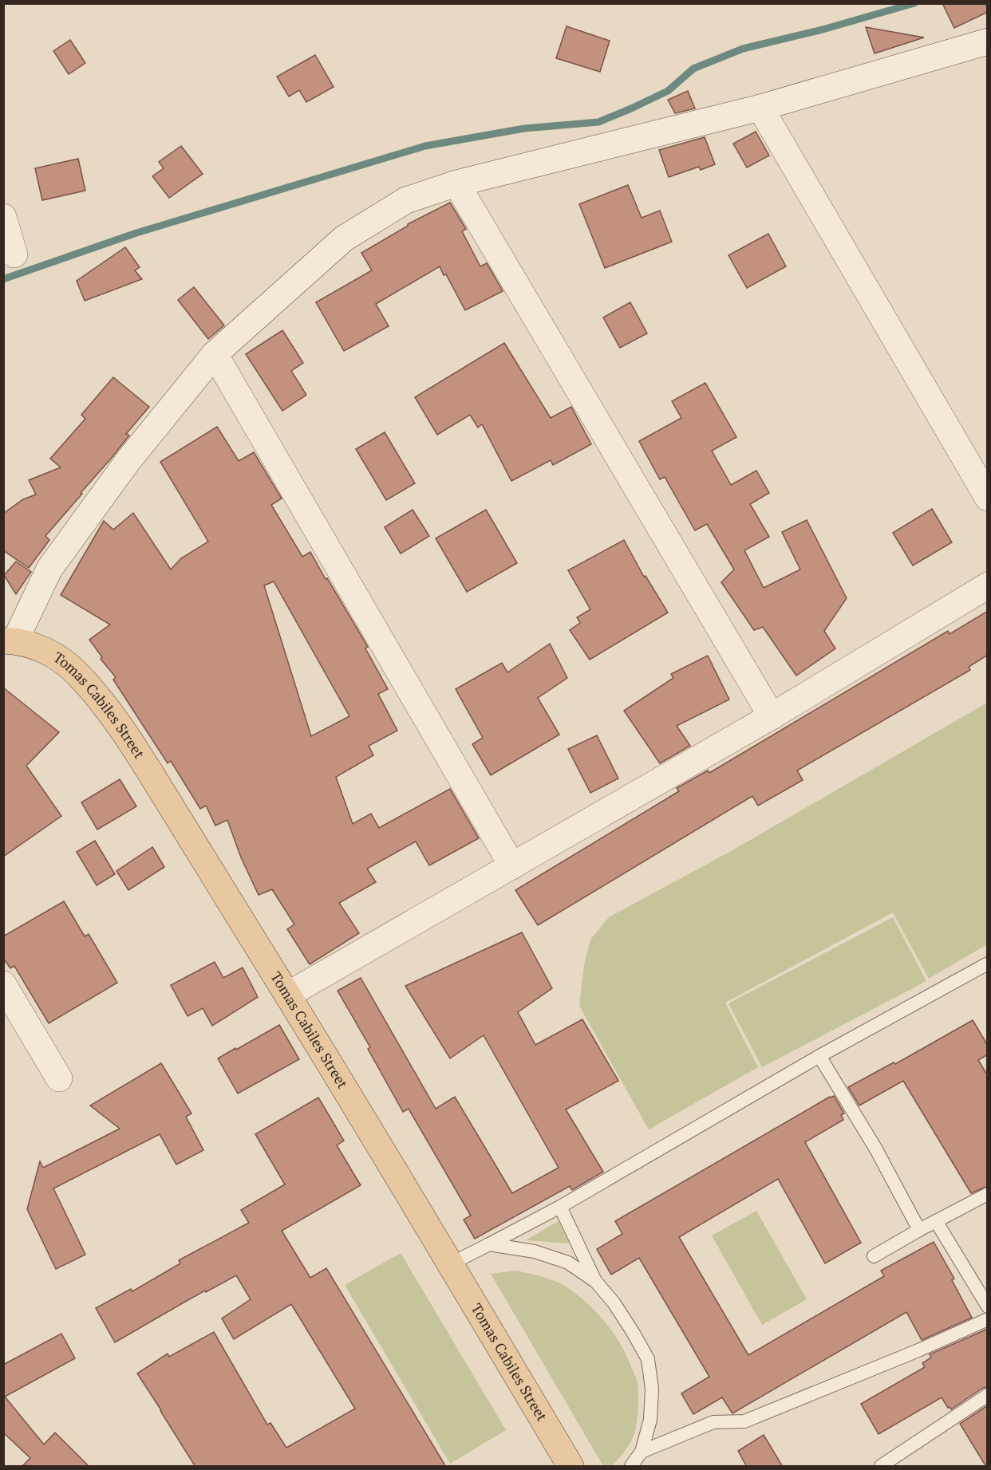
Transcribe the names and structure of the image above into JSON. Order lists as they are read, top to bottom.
{
  "streets": {
    "main road": ["Tomas Cabiles Street"]
  }
}
